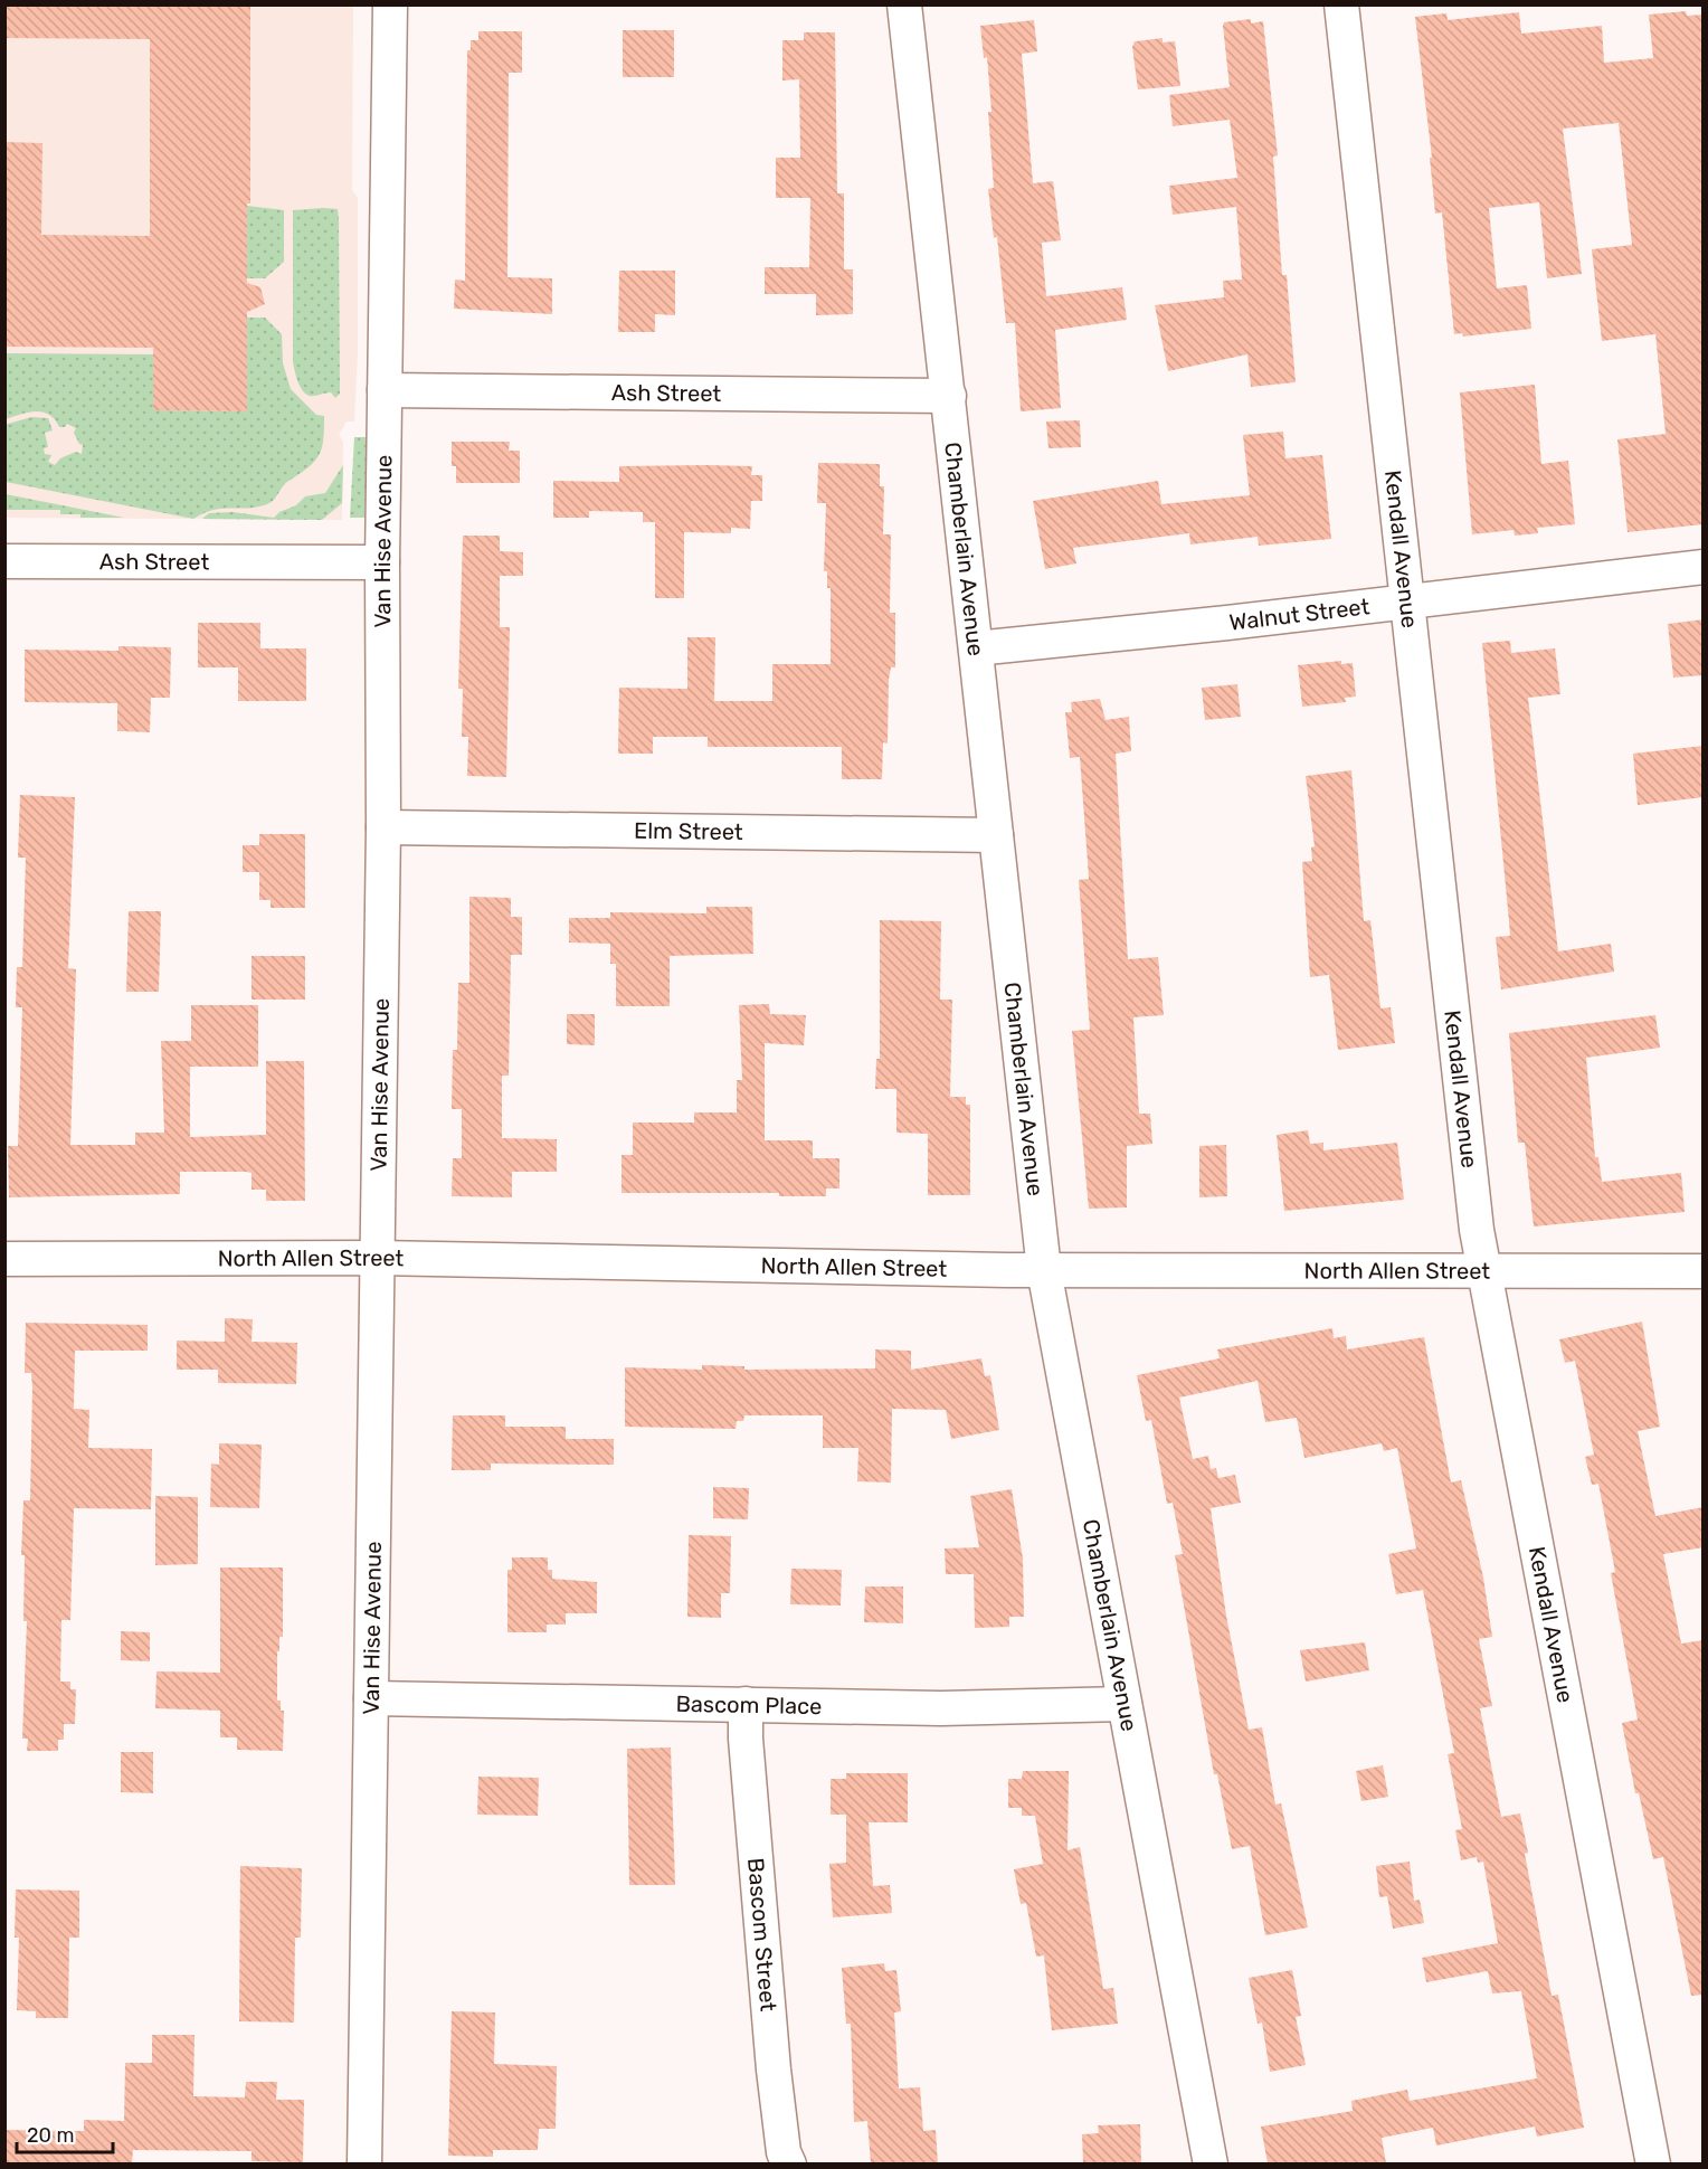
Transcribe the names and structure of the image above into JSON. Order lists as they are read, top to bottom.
{
  "streets": {
    "street": [
      "Ash Street",
      "Van Hise Avenue",
      "Chamberlain Avenue",
      "Kendall Avenue",
      "Walnut Street",
      "Elm Street",
      "North Allen Street",
      "Bascom Place",
      "Bascom Street"
    ]
  },
  "crossings": [
    ["Ash Street", "Van Hise Avenue"],
    ["Ash Street", "Chamberlain Avenue"],
    ["Van Hise Avenue", "Elm Street"],
    ["Van Hise Avenue", "North Allen Street"],
    ["Van Hise Avenue", "Bascom Place"],
    ["Chamberlain Avenue", "Walnut Street"],
    ["Chamberlain Avenue", "Elm Street"],
    ["Chamberlain Avenue", "North Allen Street"],
    ["Chamberlain Avenue", "Bascom Place"],
    ["Kendall Avenue", "Walnut Street"],
    ["Kendall Avenue", "North Allen Street"],
    ["Bascom Place", "Bascom Street"]
  ],
  "scale_bar": "20 m"
}
